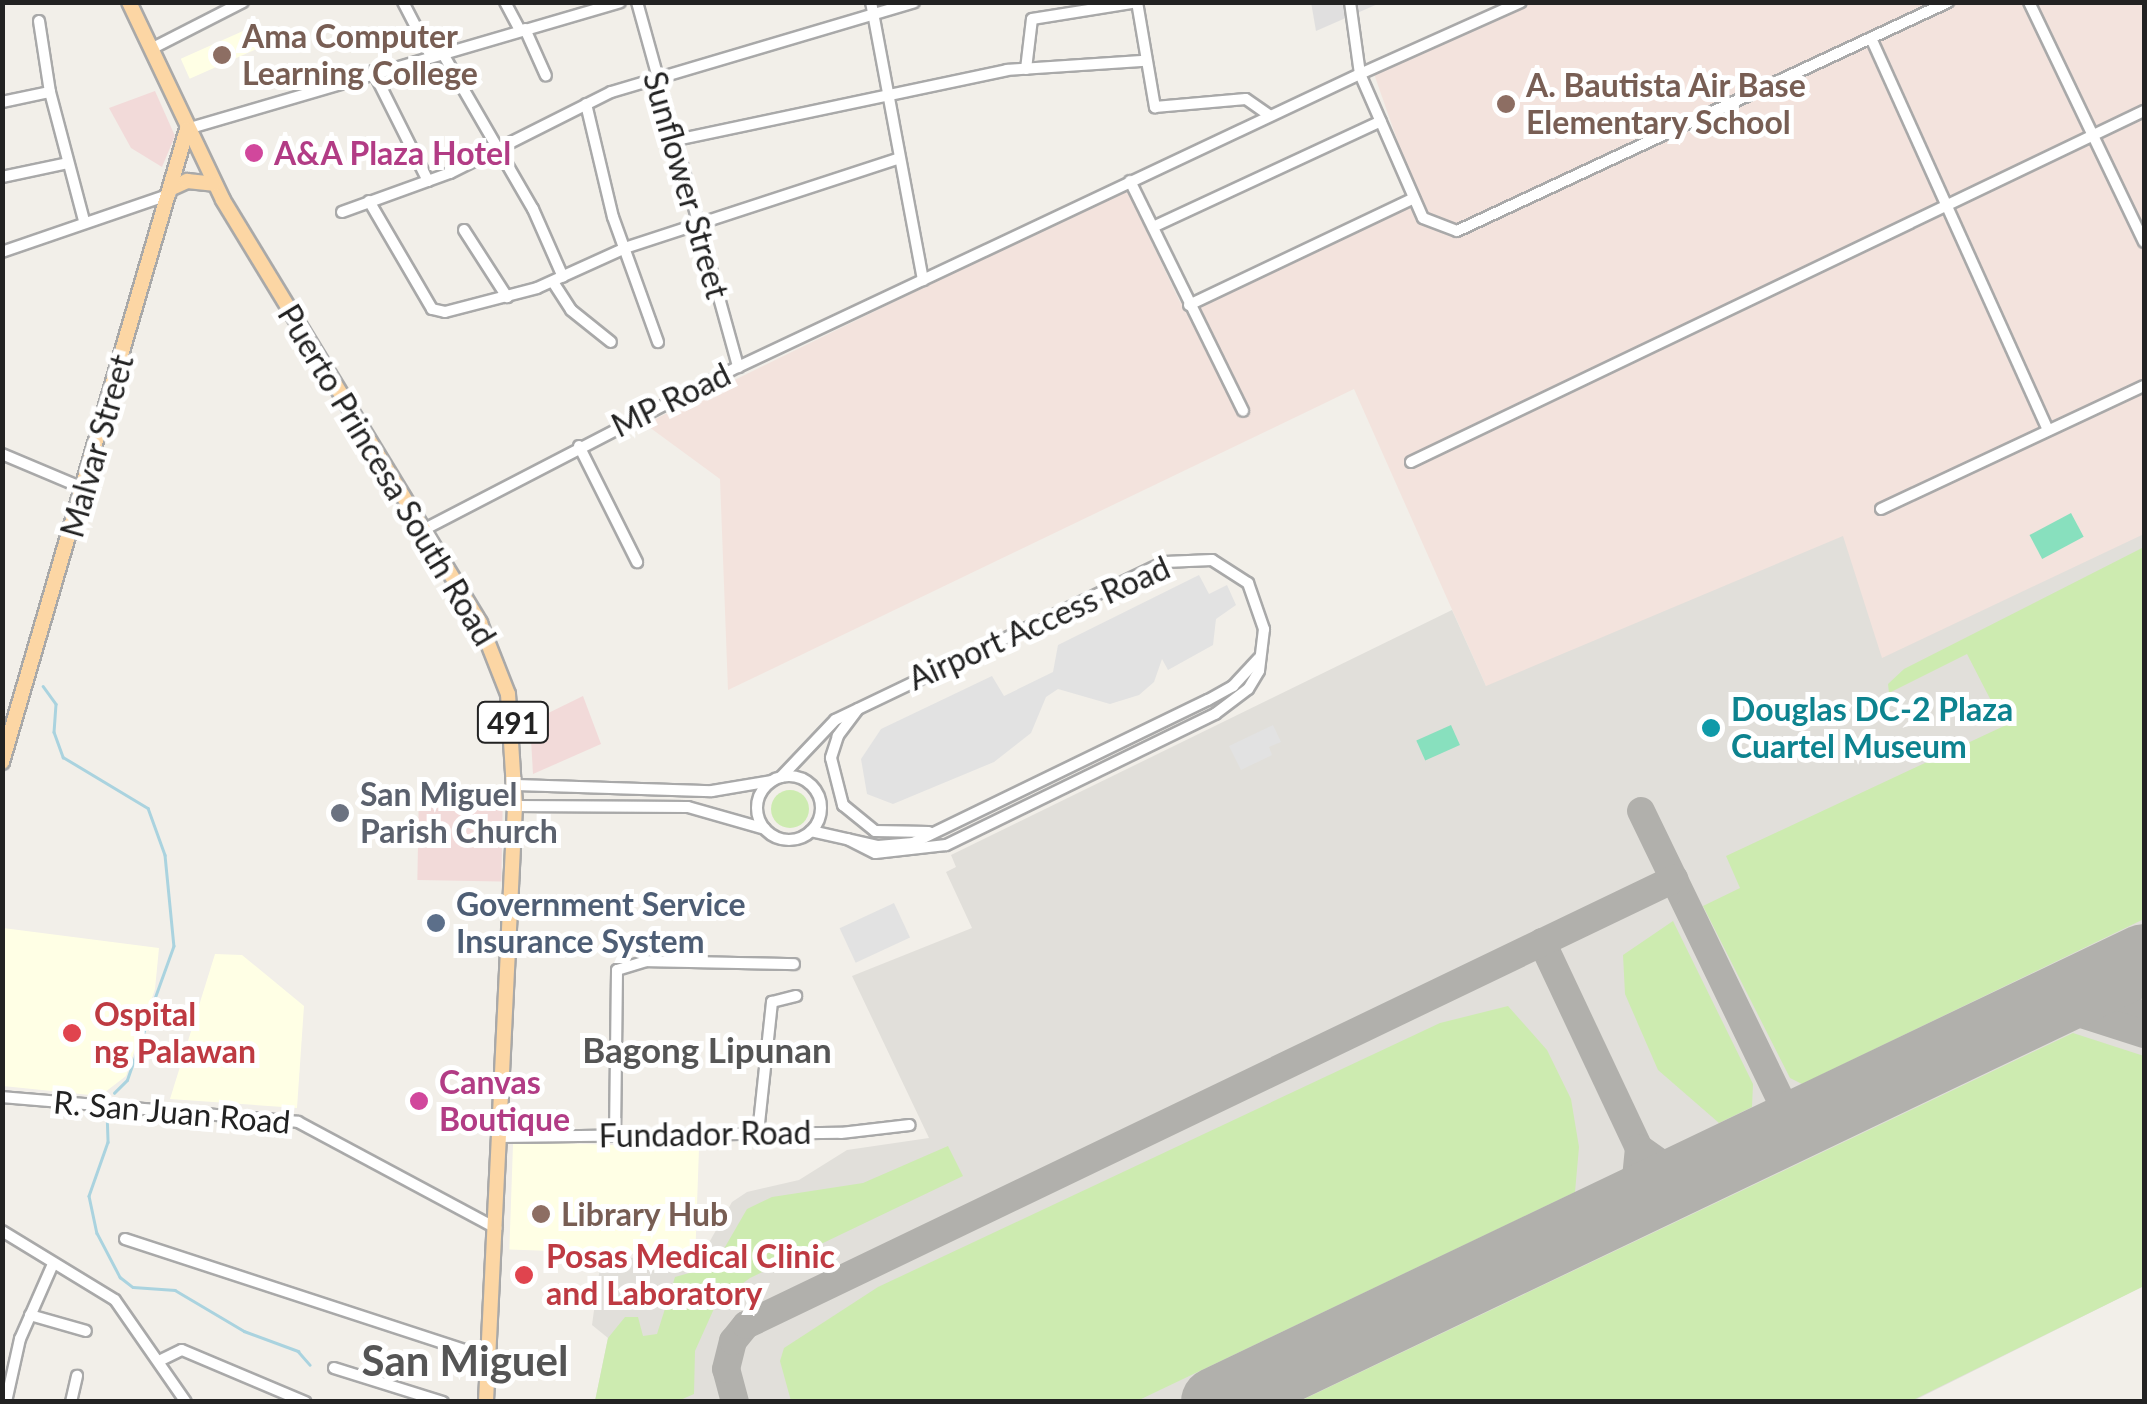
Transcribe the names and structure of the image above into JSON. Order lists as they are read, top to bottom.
{
  "streets": {
    "main road": ["Malvar Street", "Puerto Princesa South Road", "491"],
    "street": [
      "Sunflower Street",
      "MP Road",
      "Airport Access Road",
      "R. San Juan Road",
      "Fundador Road"
    ]
  },
  "crossings": [
    ["Sunflower Street", "MP Road"],
    ["MP Road", "Puerto Princesa South Road"],
    ["Malvar Street", "Puerto Princesa South Road"],
    ["Puerto Princesa South Road", "R. San Juan Road"],
    ["Puerto Princesa South Road", "Fundador Road"]
  ],
  "districts": ["Bagong Lipunan", "San Miguel"],
  "places": [
    "Ama Computer Learning College",
    "A. Bautista Air Base Elementary School",
    "A&A Plaza Hotel",
    "Douglas DC-2 Plaza Cuartel Museum",
    "San Miguel Parish Church",
    "Government Service Insurance System",
    "Ospital ng Palawan",
    "Canvas Boutique",
    "Library Hub",
    "Posas Medical Clinic and Laboratory"
  ]
}
